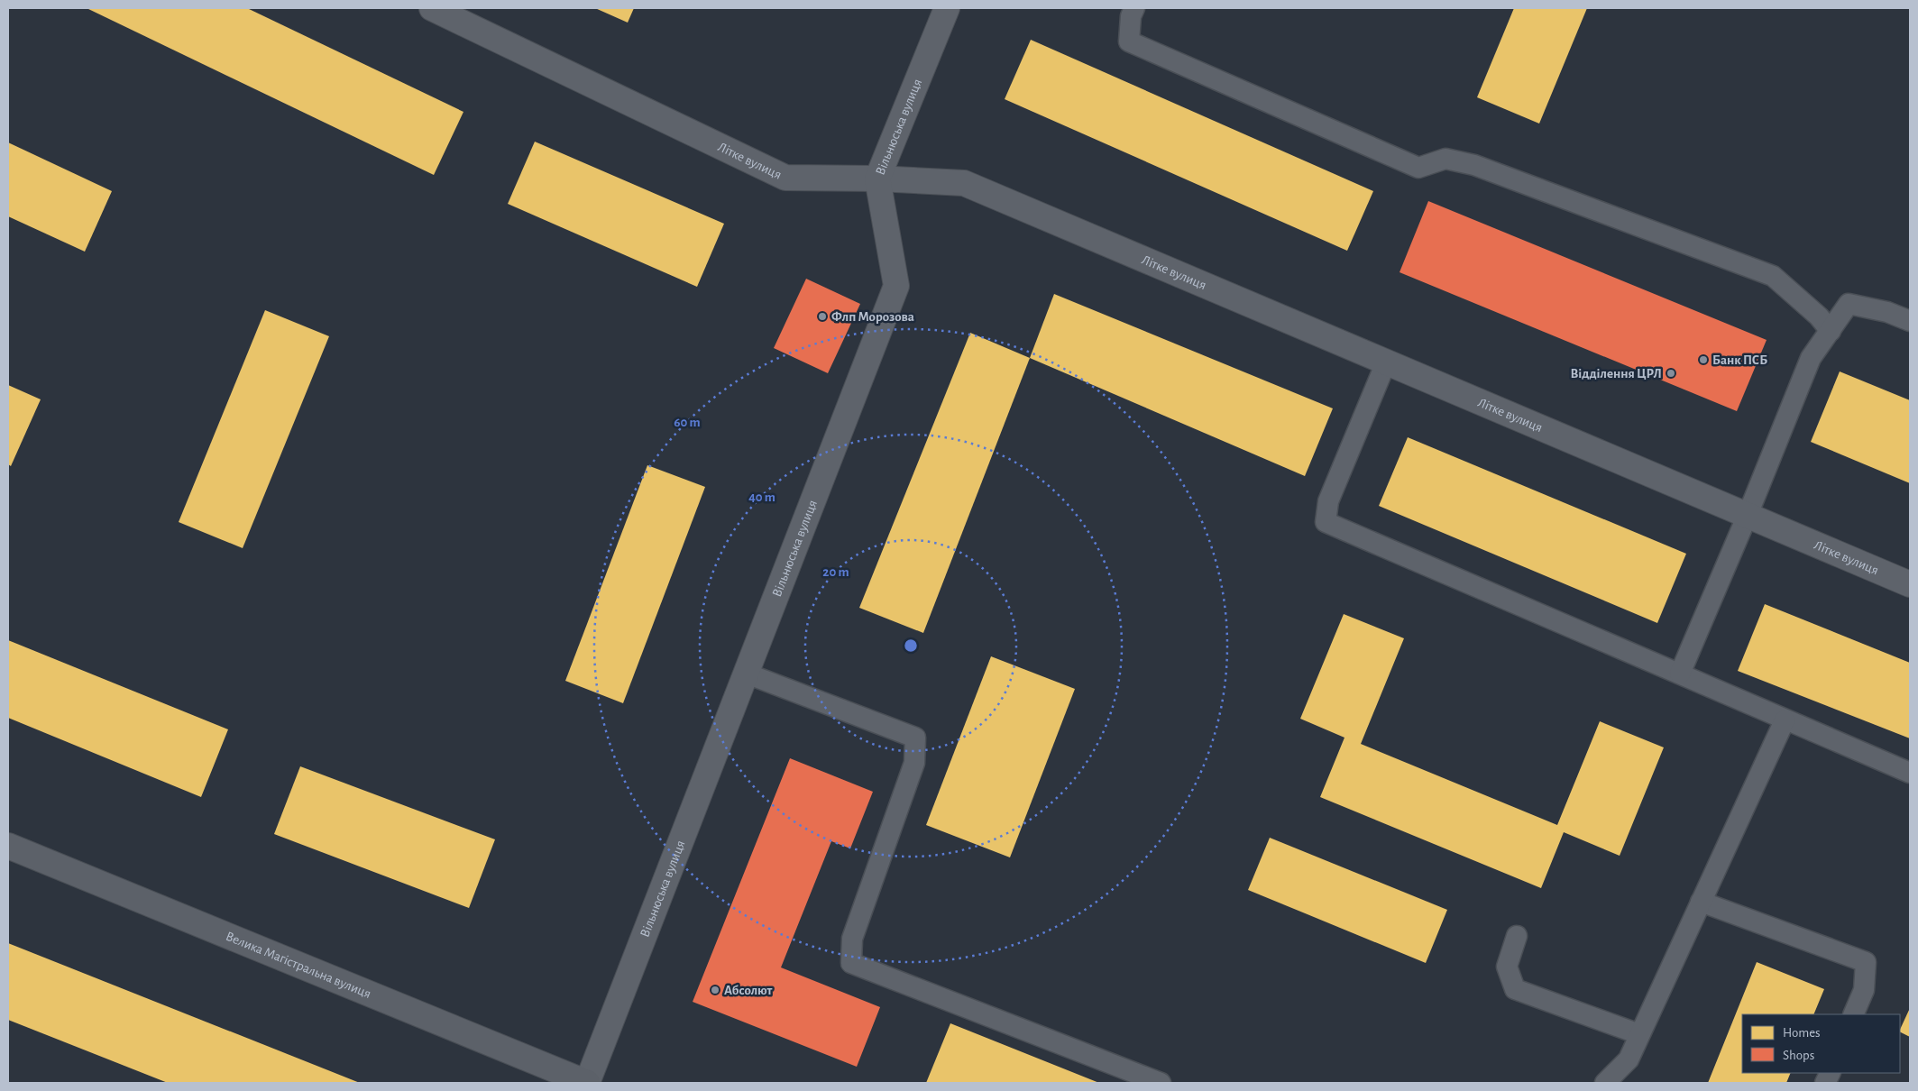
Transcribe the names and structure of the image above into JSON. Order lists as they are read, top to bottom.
{
  "streets": {
    "street": ["Вільнюська вулиця", "Літке вулиця", "Велика Магістральна вулиця"]
  },
  "crossings": [
    ["Вільнюська вулиця", "Літке вулиця"],
    ["Вільнюська вулиця", "Велика Магістральна вулиця"]
  ],
  "places": [
    "Флп Морозова",
    "Банк ПСБ",
    "Відділення ЦРЛ",
    "Абсолют"
  ],
  "legend": ["Homes", "Shops"],
  "rings": ["60 m", "40 m", "20 m"]
}
